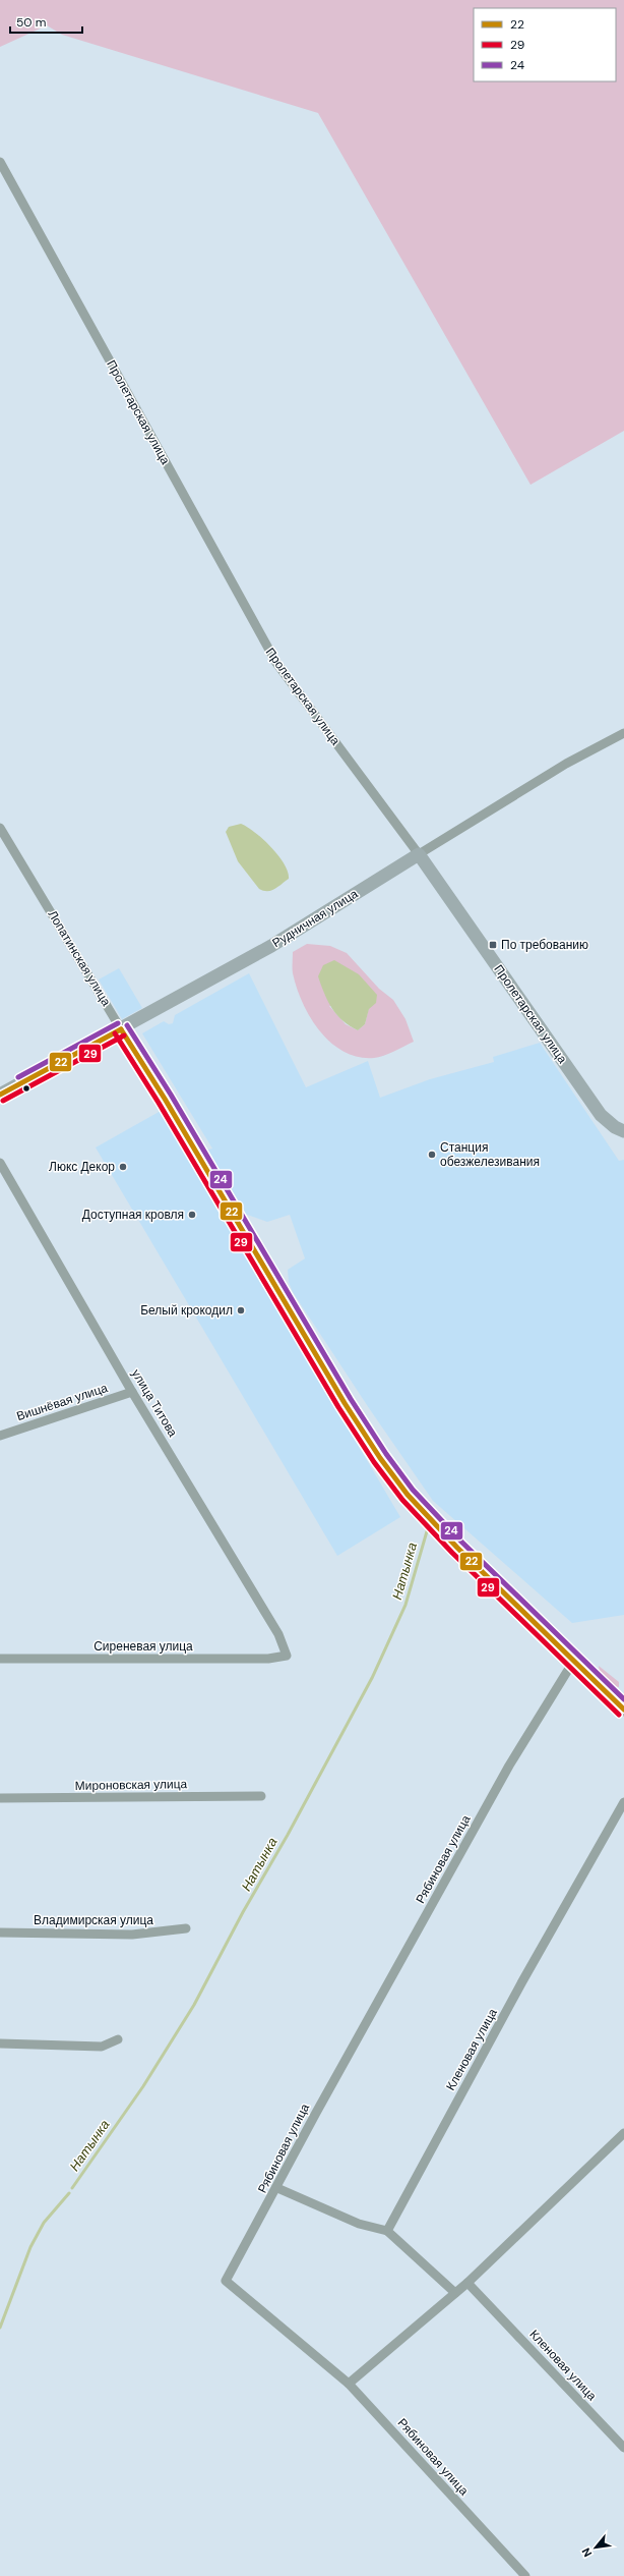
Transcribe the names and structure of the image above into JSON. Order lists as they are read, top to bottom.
{
  "streets": {
    "main road": ["Пролетарская улица", "Рудничная улица", "Лопатинская улица"],
    "street": [
      "Вишнёвая улица",
      "улица Титова",
      "Сиреневая улица",
      "Мироновская улица",
      "Рябиновая улица",
      "Владимирская улица",
      "Кленовая улица"
    ]
  },
  "crossings": [
    ["Пролетарская улица", "Рудничная улица"],
    ["Рудничная улица", "Лопатинская улица"],
    ["Лопатинская улица", "Рябиновая улица"],
    ["Вишнёвая улица", "улица Титова"],
    ["улица Титова", "Сиреневая улица"]
  ],
  "water": ["Натынка"],
  "places": {
    "transit": ["По требованию"],
    "other": [
      "Станция обезжелезивания",
      "Люкс Декор",
      "Доступная кровля",
      "Белый крокодил"
    ]
  },
  "lines": ["transit line 24", "transit line 22", "transit line 29"],
  "legend": ["22", "29", "24"],
  "scale_bar": "50 m",
  "north": "bottom left"
}
